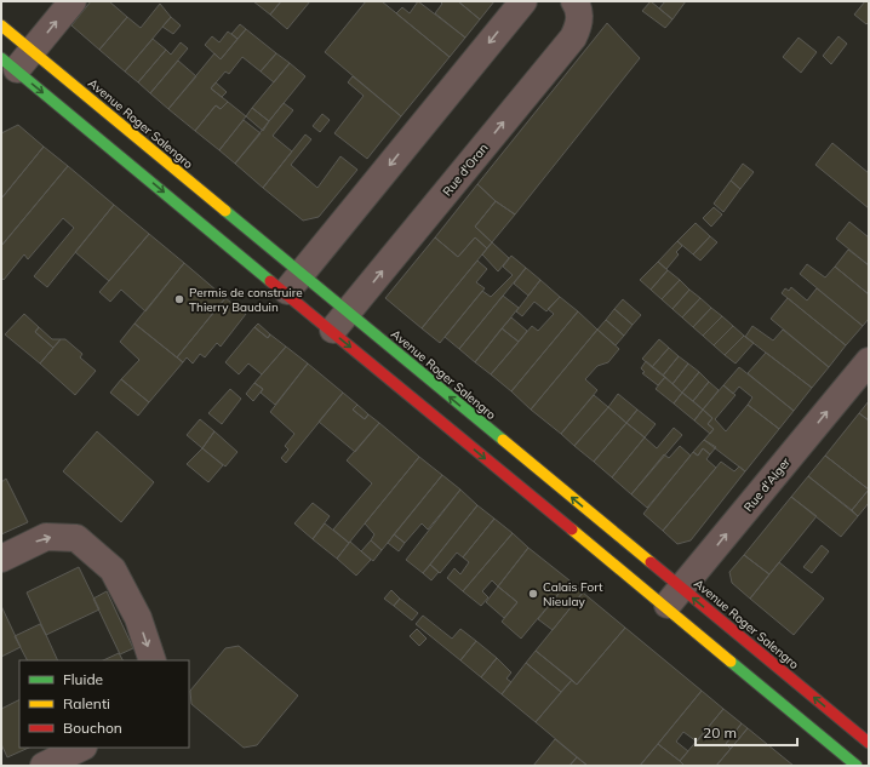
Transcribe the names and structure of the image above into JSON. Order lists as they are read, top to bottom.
{
  "streets": {
    "main road": ["Avenue Roger Salengro"],
    "street": ["Rue d'Oran", "Rue d'Alger"]
  },
  "crossings": [
    ["Avenue Roger Salengro", "Rue d'Oran"],
    ["Avenue Roger Salengro", "Rue d'Alger"]
  ],
  "one_way": ["Rue d'Alger"],
  "places": ["Permis de construire Thierry Bauduin", "Calais Fort Nieulay"],
  "legend": ["Fluide", "Ralenti", "Bouchon"],
  "scale_bar": "20 m"
}
